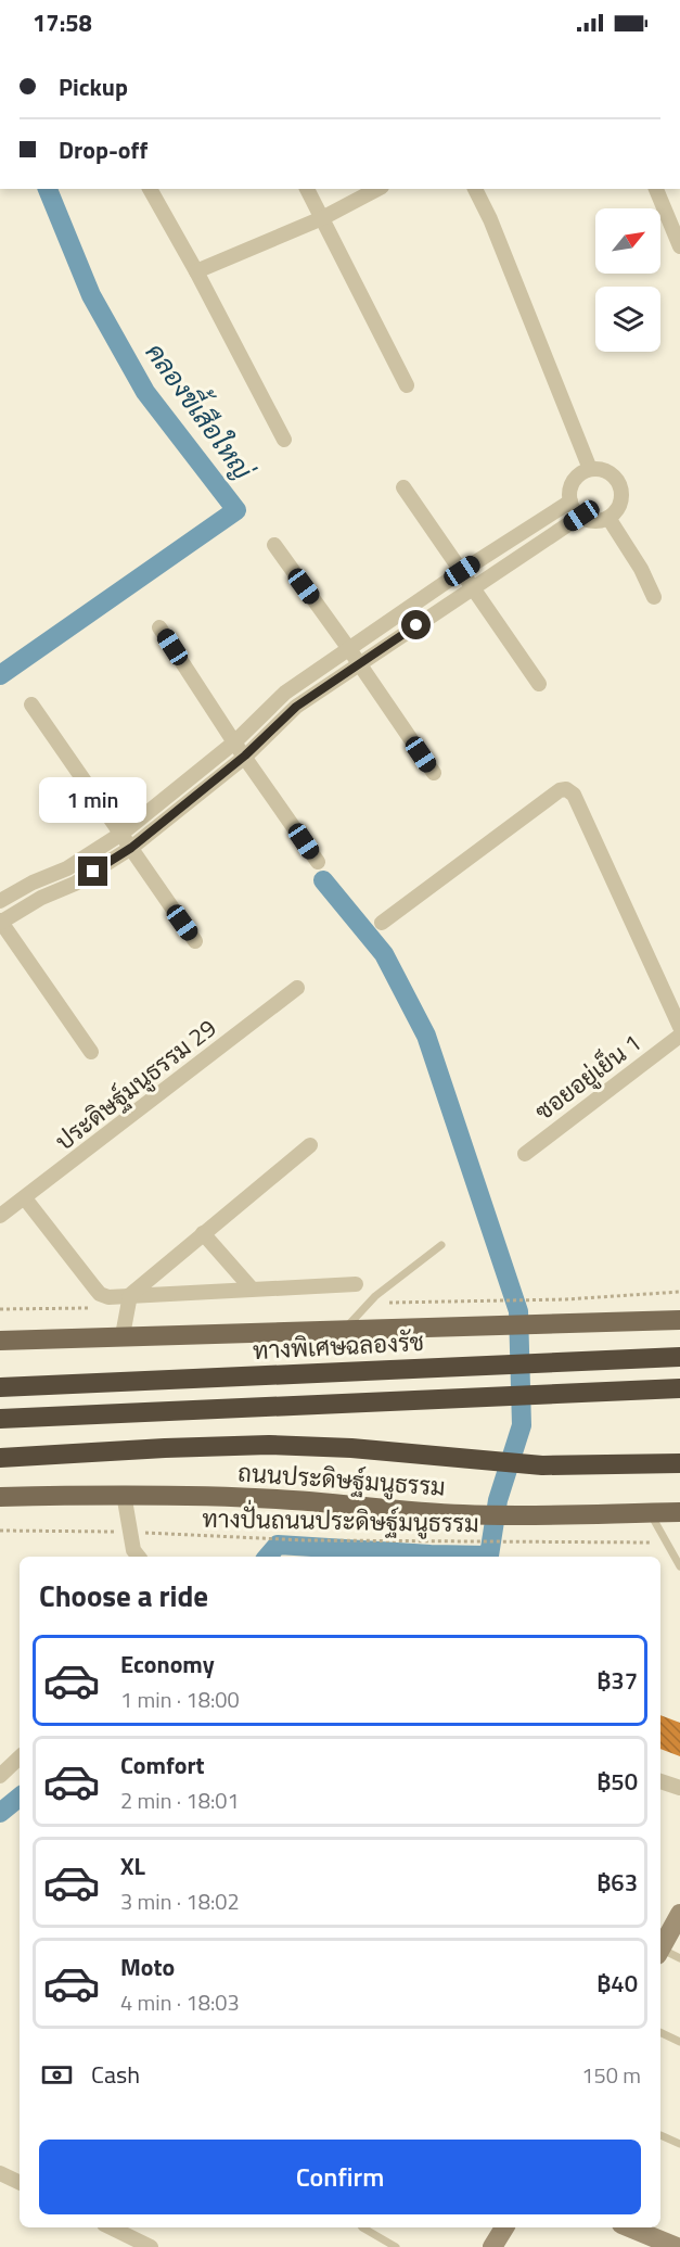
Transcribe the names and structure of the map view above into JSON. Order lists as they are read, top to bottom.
{
  "streets": {
    "highway": ["ทางพิเศษฉลองรัช"],
    "main road": ["ถนนประดิษฐ์มนูธรรม"],
    "street": ["ซอยอยู่เย็น 1", "ประดิษฐ์มนูธรรม 29"],
    "path": ["ทางปั่นถนนประดิษฐ์มนูธรรม"]
  },
  "water": ["คลองขี้เสือใหญ่"],
  "north": "top right",
  "page": {
    "status": "17:58",
    "banner": ["Pickup", "Drop-off"],
    "bubble": "1 min",
    "heading": "Choose a ride",
    "list": [
      {
        "name": "Economy",
        "note": "1 min · 18:00",
        "value": "฿37"
      },
      {
        "name": "Comfort",
        "note": "2 min · 18:01",
        "value": "฿50"
      },
      {
        "name": "XL",
        "note": "3 min · 18:02",
        "value": "฿63"
      },
      {
        "name": "Moto",
        "note": "4 min · 18:03",
        "value": "฿40"
      }
    ],
    "pay": ["Cash", "150 m"],
    "buttons": "Confirm"
  }
}
